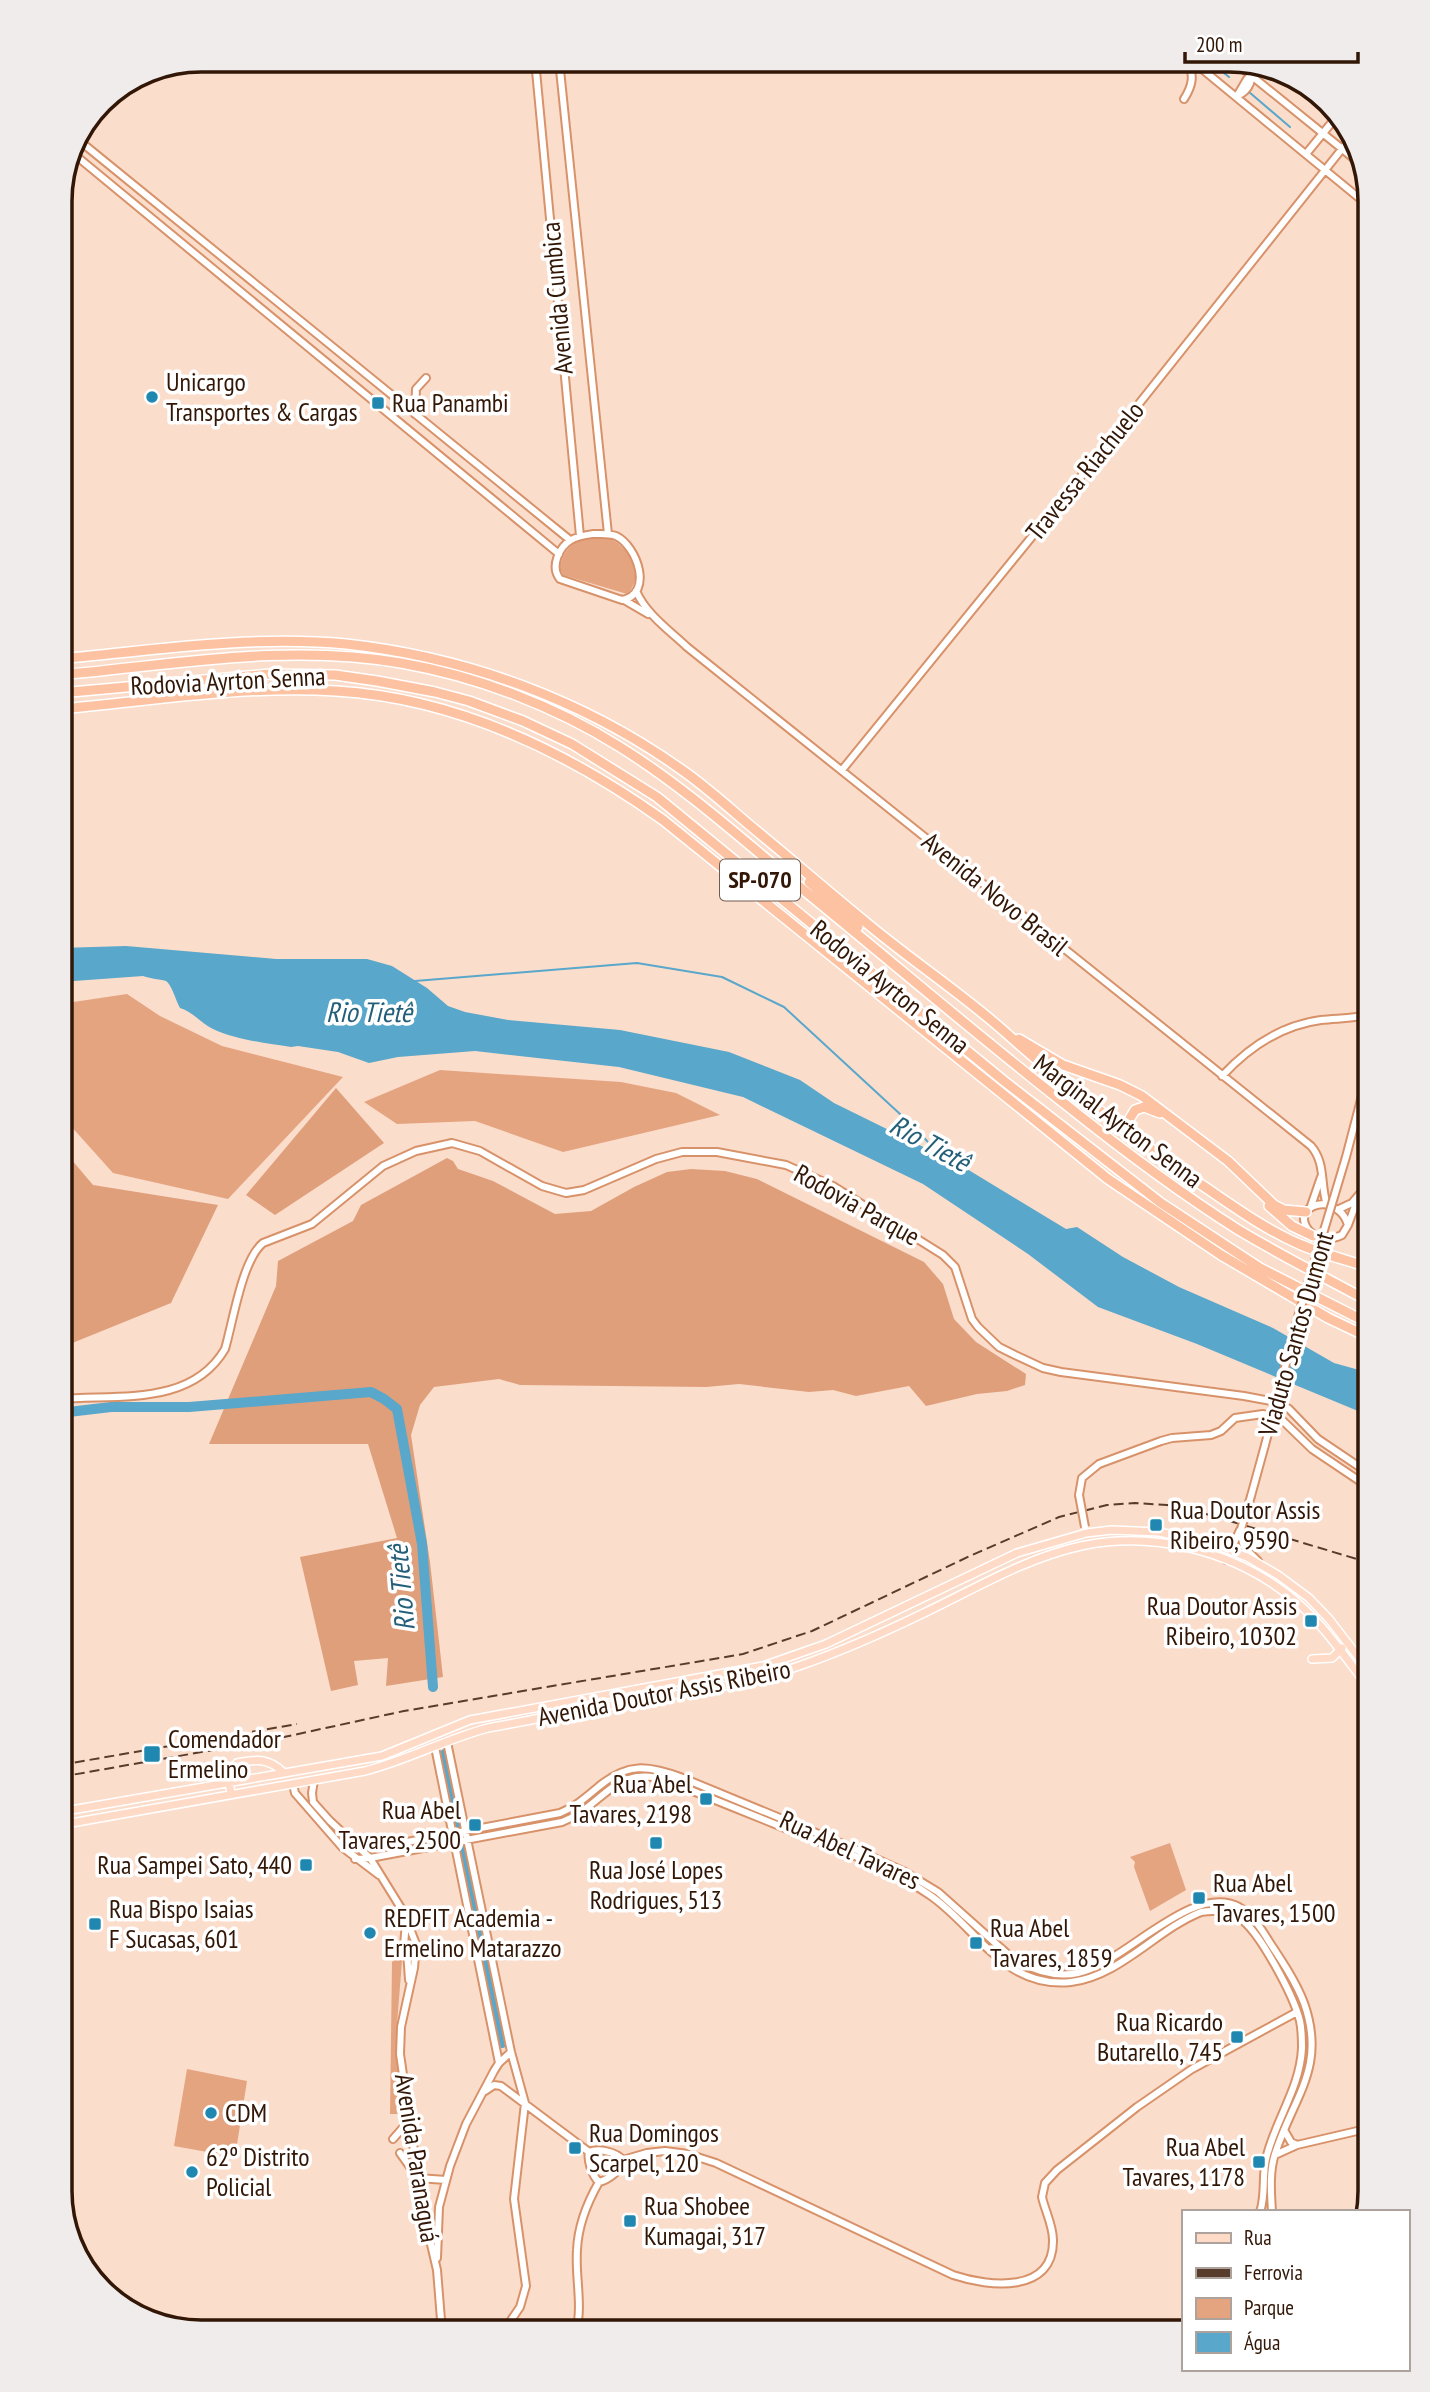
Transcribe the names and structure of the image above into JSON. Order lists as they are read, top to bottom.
{
  "streets": {
    "highway": ["Rodovia Ayrton Senna", "SP-070", "Marginal Ayrton Senna"],
    "main road": ["Avenida Doutor Assis Ribeiro"],
    "street": [
      "Avenida Cumbica",
      "Travessa Riachuelo",
      "Avenida Novo Brasil",
      "Rodovia Parque",
      "Viaduto Santos Dumont",
      "Rua Abel Tavares",
      "Avenida Paranaguá"
    ]
  },
  "crossings": [
    ["Avenida Cumbica", "Avenida Novo Brasil"],
    ["Travessa Riachuelo", "Avenida Novo Brasil"],
    ["Viaduto Santos Dumont", "Avenida Doutor Assis Ribeiro"]
  ],
  "water": ["Rio Tietê"],
  "places": {
    "other": [
      "Unicargo Transportes & Cargas",
      "REDFIT Academia - Ermelino Matarazzo",
      "CDM",
      "62º Distrito Policial"
    ],
    "transit": [
      "Rua Panambi",
      "Rua Doutor Assis Ribeiro, 9590",
      "Rua Doutor Assis Ribeiro, 10302",
      "Comendador Ermelino",
      "Rua Abel Tavares, 2198",
      "Rua Abel Tavares, 2500",
      "Rua José Lopes Rodrigues, 513",
      "Rua Sampei Sato, 440",
      "Rua Abel Tavares, 1500",
      "Rua Bispo Isaias F Sucasas, 601",
      "Rua Abel Tavares, 1859",
      "Rua Ricardo Butarello, 745",
      "Rua Domingos Scarpel, 120",
      "Rua Abel Tavares, 1178",
      "Rua Shobee Kumagai, 317"
    ]
  },
  "legend": [
    "Rua",
    "Ferrovia",
    "Parque",
    "Água"
  ],
  "scale_bar": "200 m"
}
